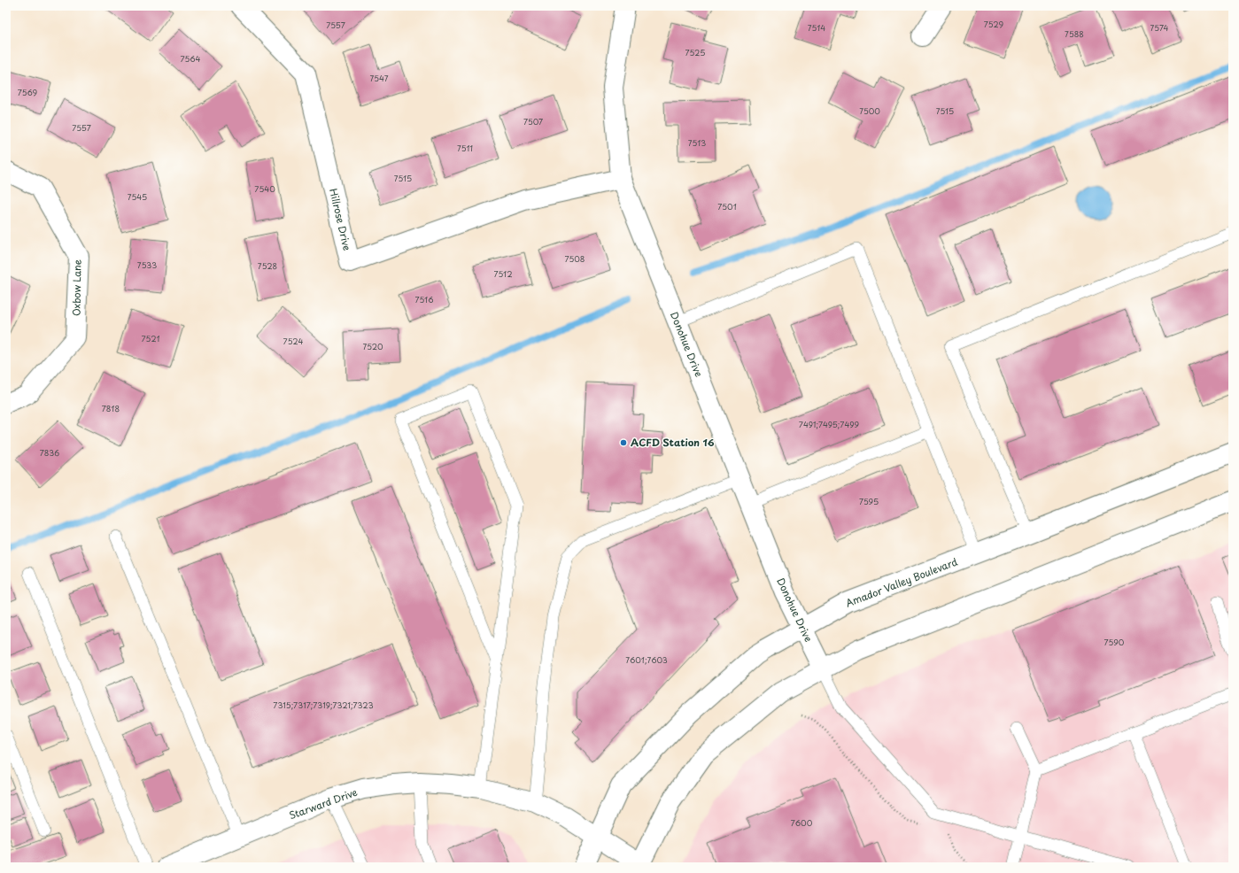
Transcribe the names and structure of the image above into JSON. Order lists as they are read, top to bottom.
{
  "streets": {
    "street": [
      "Hillrose Drive",
      "Oxbow Lane",
      "Donohue Drive",
      "Amador Valley Boulevard",
      "Starward Drive"
    ]
  },
  "crossings": [
    ["Hillrose Drive", "Donohue Drive"],
    ["Donohue Drive", "Amador Valley Boulevard"],
    ["Amador Valley Boulevard", "Starward Drive"]
  ],
  "places": ["ACFD Station 16"],
  "house_numbers": [
    "7529",
    "7557",
    "7514",
    "7574",
    "7588",
    "7525",
    "7564",
    "7547",
    "7569",
    "7500",
    "7515",
    "7507",
    "7557",
    "7513",
    "7511",
    "7515",
    "7540",
    "7545",
    "7501",
    "7508",
    "7533",
    "7528",
    "7512",
    "7516",
    "7521",
    "7524",
    "7520",
    "7818",
    "7491;7495;7499",
    "7836",
    "7595",
    "7590",
    "7601;7603",
    "7315;7317;7319;7321;7323",
    "7600"
  ]
}
